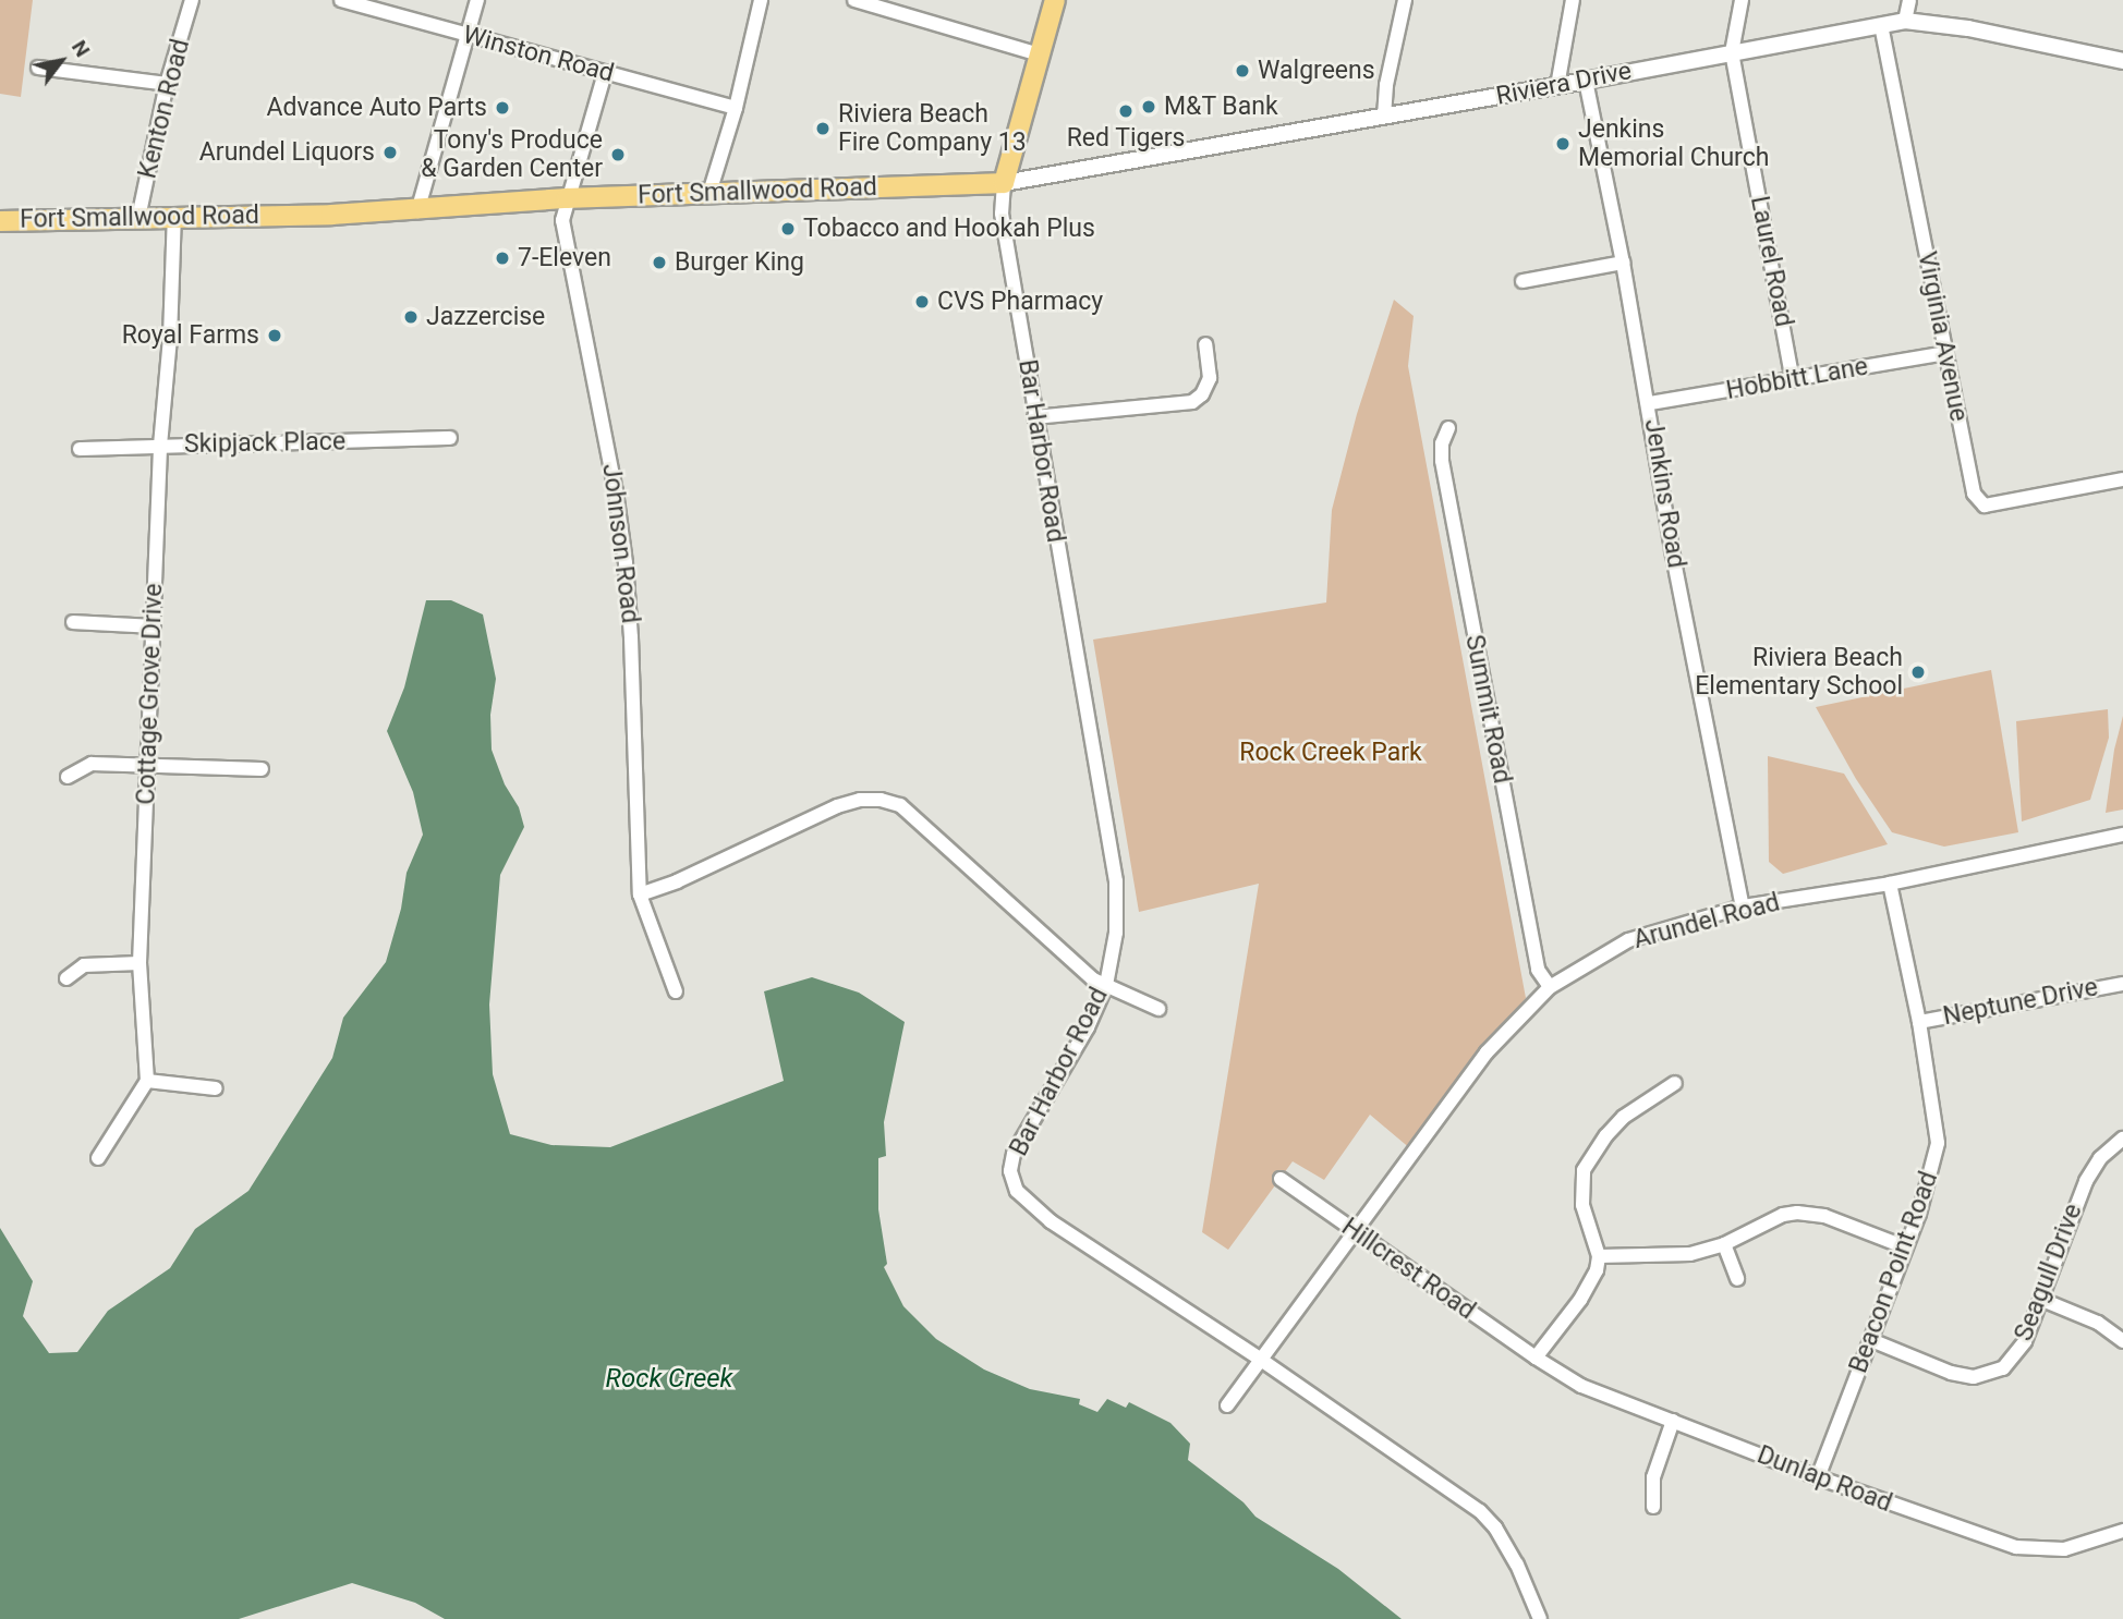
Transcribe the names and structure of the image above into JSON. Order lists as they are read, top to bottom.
{
  "streets": {
    "main road": ["Fort Smallwood Road"],
    "street": [
      "Winston Road",
      "Riviera Drive",
      "Kenton Road",
      "Laurel Road",
      "Virginia Avenue",
      "Hobbitt Lane",
      "Skipjack Place",
      "Bar Harbor Road",
      "Jenkins Road",
      "Johnson Road",
      "Cottage Grove Drive",
      "Summit Road",
      "Arundel Road",
      "Neptune Drive",
      "Hillcrest Road",
      "Beacon Point Road",
      "Seagull Drive",
      "Dunlap Road"
    ]
  },
  "crossings": [
    ["Winston Road", "Johnson Road"],
    ["Riviera Drive", "Fort Smallwood Road"],
    ["Riviera Drive", "Laurel Road"],
    ["Riviera Drive", "Virginia Avenue"],
    ["Riviera Drive", "Bar Harbor Road"],
    ["Riviera Drive", "Jenkins Road"],
    ["Kenton Road", "Fort Smallwood Road"],
    ["Fort Smallwood Road", "Bar Harbor Road"],
    ["Fort Smallwood Road", "Johnson Road"],
    ["Fort Smallwood Road", "Cottage Grove Drive"],
    ["Laurel Road", "Hobbitt Lane"],
    ["Virginia Avenue", "Hobbitt Lane"],
    ["Hobbitt Lane", "Jenkins Road"],
    ["Skipjack Place", "Cottage Grove Drive"],
    ["Bar Harbor Road", "Arundel Road"],
    ["Jenkins Road", "Arundel Road"],
    ["Summit Road", "Arundel Road"],
    ["Arundel Road", "Hillcrest Road"],
    ["Arundel Road", "Beacon Point Road"],
    ["Neptune Drive", "Beacon Point Road"],
    ["Hillcrest Road", "Dunlap Road"],
    ["Beacon Point Road", "Seagull Drive"],
    ["Beacon Point Road", "Dunlap Road"]
  ],
  "water": ["Rock Creek"],
  "parks": ["Rock Creek Park"],
  "places": [
    "Walgreens",
    "M&T Bank",
    "Advance Auto Parts",
    "Red Tigers",
    "Riviera Beach Fire Company 13",
    "Jenkins Memorial Church",
    "Arundel Liquors",
    "Tony's Produce & Garden Center",
    "Tobacco and Hookah Plus",
    "7-Eleven",
    "Burger King",
    "CVS Pharmacy",
    "Jazzercise",
    "Royal Farms",
    "Riviera Beach Elementary School"
  ],
  "north": "top right"
}
